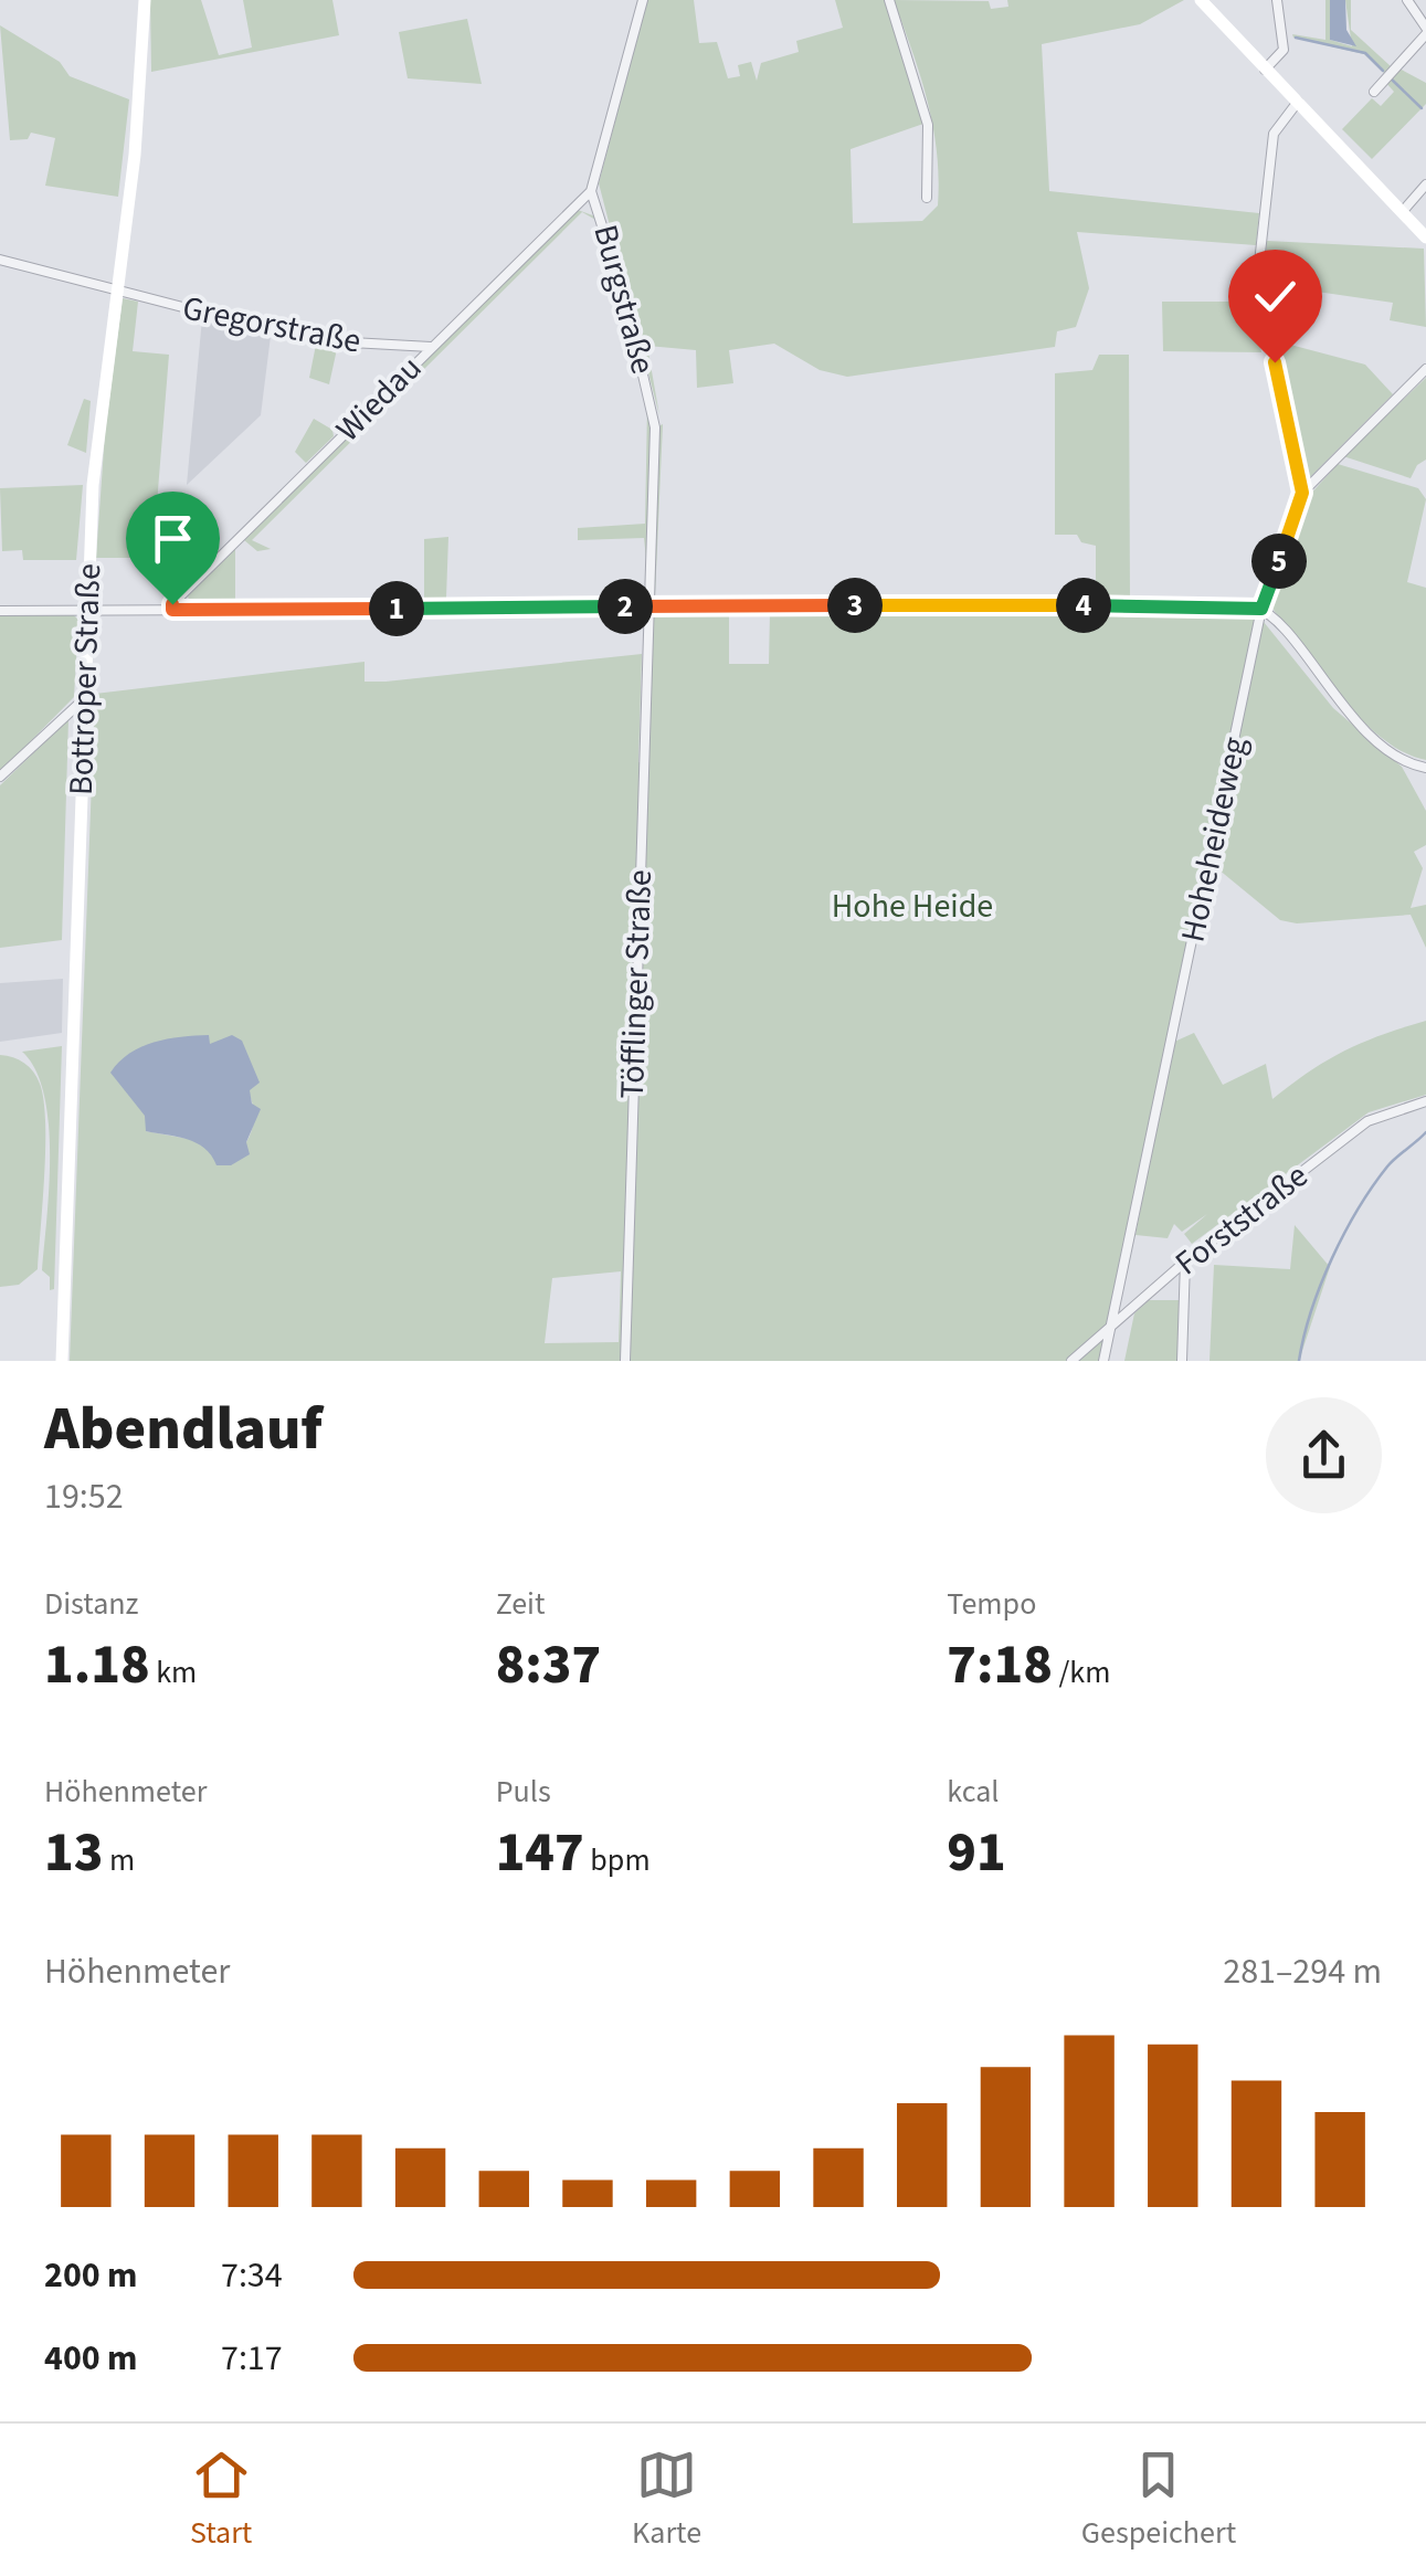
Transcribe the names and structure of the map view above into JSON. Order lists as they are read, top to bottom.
{
  "streets": {
    "main road": ["Bottroper Straße"],
    "street": [
      "Burgstraße",
      "Gregorstraße",
      "Wiedau",
      "Hoheheideweg",
      "Töfflinger Straße",
      "Forststraße"
    ]
  },
  "crossings": [
    ["Burgstraße", "Wiedau"],
    ["Burgstraße", "Töfflinger Straße"],
    ["Gregorstraße", "Wiedau"],
    ["Gregorstraße", "Bottroper Straße"],
    ["Hoheheideweg", "Forststraße"]
  ],
  "parks": ["Hohe Heide"],
  "page": {
    "pins": [
      "5",
      "3",
      "4",
      "2",
      "1"
    ],
    "heading": ["Abendlauf", "19:52"],
    "stats": [
      ["Distanz", "1.18 km"],
      ["Zeit", "8:37"],
      ["Tempo", "7:18 /km"],
      ["Höhenmeter", "13 m"],
      ["Puls", "147 bpm"],
      ["kcal", "91"]
    ],
    "chart": ["Höhenmeter", "281–294 m"],
    "list": [
      {
        "name": "200 m",
        "note": "7:34"
      },
      {
        "name": "400 m",
        "note": "7:17"
      }
    ],
    "tabs": ["Start", "Karte", "Gespeichert"]
  }
}
